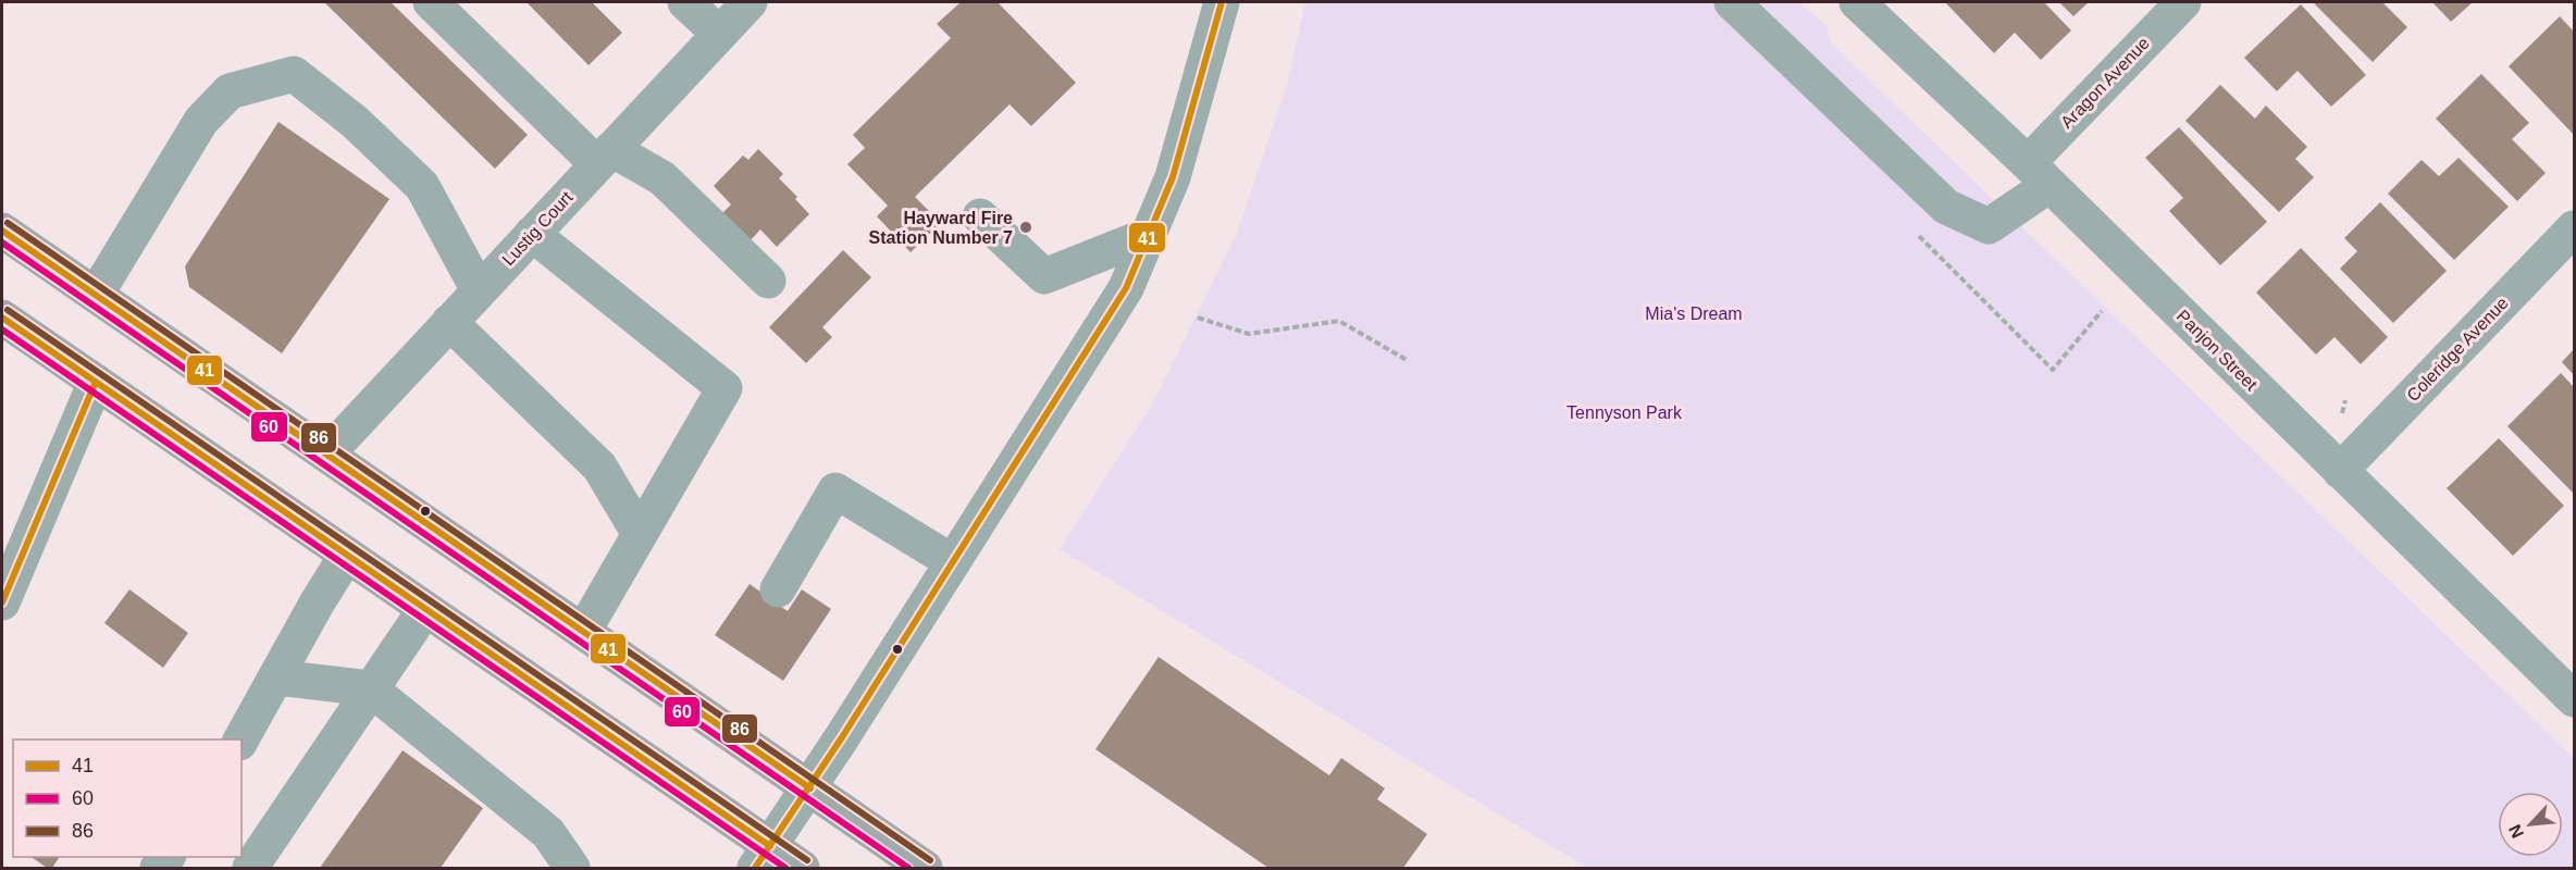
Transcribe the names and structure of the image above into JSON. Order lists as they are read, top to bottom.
{
  "streets": {
    "street": [
      "Aragon Avenue",
      "Lustig Court",
      "Coleridge Avenue",
      "Panjon Street"
    ]
  },
  "crossings": [
    ["Aragon Avenue", "Panjon Street"],
    ["Coleridge Avenue", "Panjon Street"]
  ],
  "parks": ["Mia's Dream", "Tennyson Park"],
  "places": ["Hayward Fire Station Number 7"],
  "lines": ["transit line 41", "transit line 86", "transit line 60"],
  "legend": ["41", "60", "86"],
  "north": "bottom left"
}
